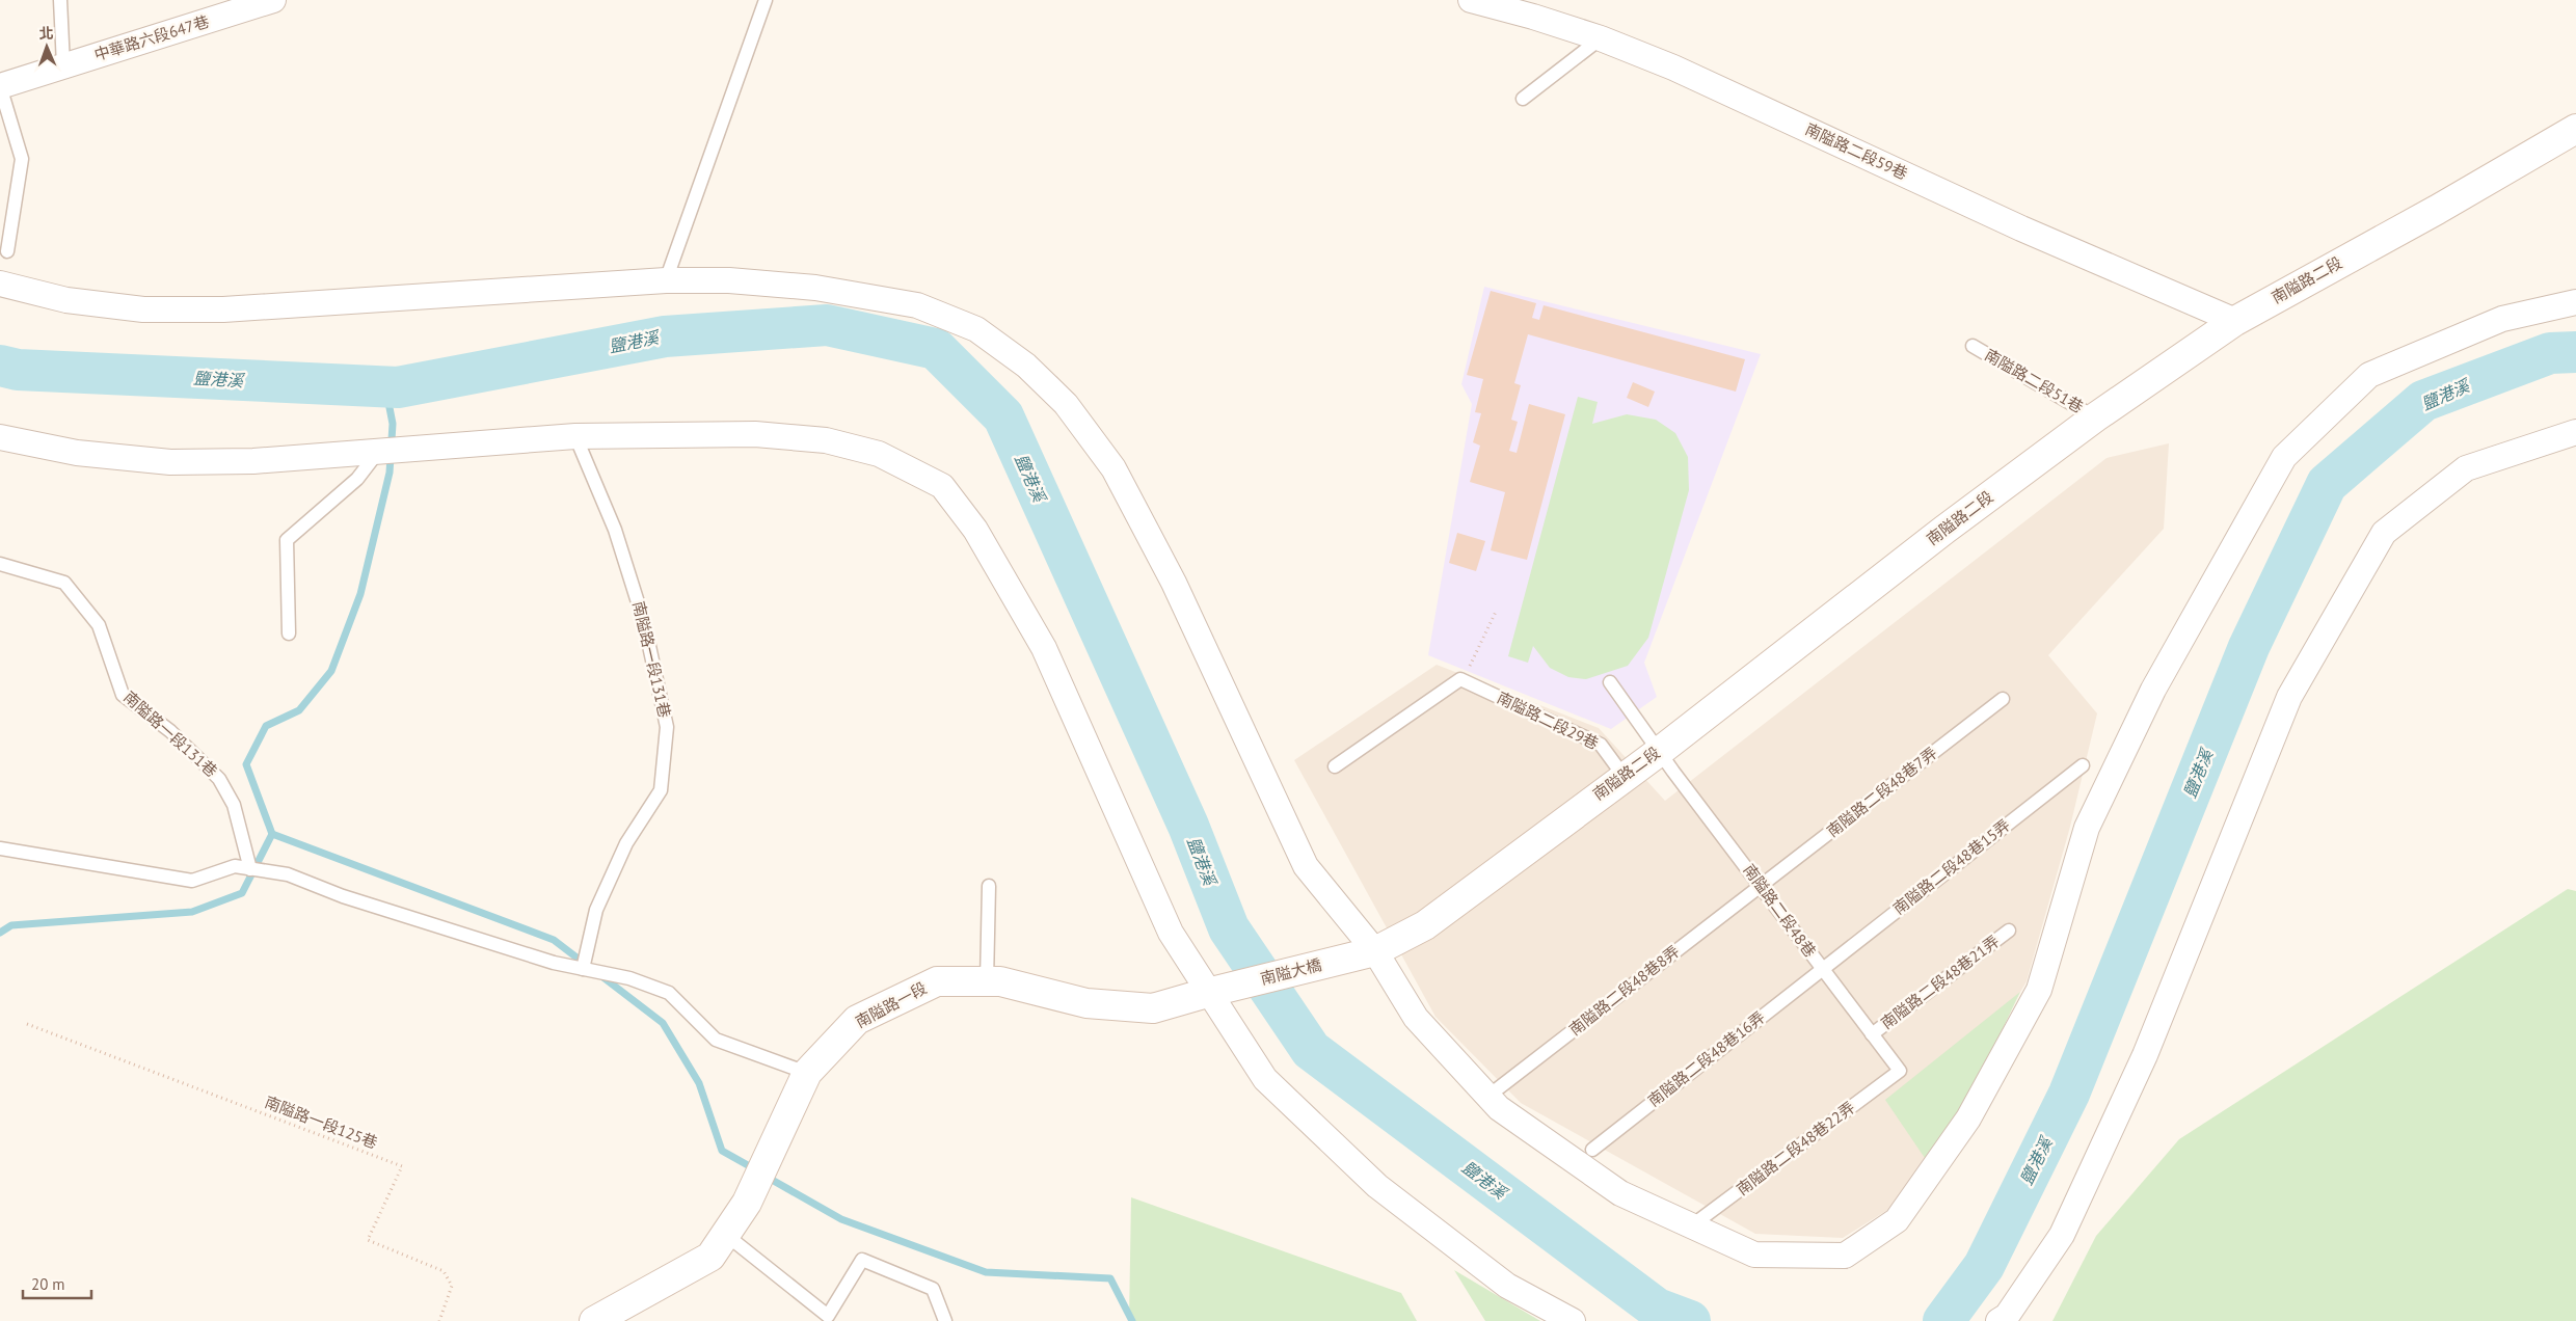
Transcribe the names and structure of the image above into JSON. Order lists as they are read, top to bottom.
{
  "streets": {
    "street": [
      "中華路六段647巷",
      "南隘路二段59巷",
      "南隘路二段",
      "南隘大橋",
      "南隘路一段"
    ],
    "lane": [
      "南隘路二段51巷",
      "南隘路一段131巷",
      "南隘路二段29巷",
      "南隘路二段48巷7弄",
      "南隘路二段48巷15弄",
      "南隘路二段48巷",
      "南隘路二段48巷21弄",
      "南隘路二段48巷8弄",
      "南隘路二段48巷16弄",
      "南隘路二段48巷22弄"
    ],
    "path": ["南隘路一段125巷"]
  },
  "crossings": [
    ["南隘路二段59巷", "南隘路二段"],
    ["南隘路二段", "南隘路二段51巷"],
    ["南隘路二段", "南隘路二段29巷"],
    ["南隘路二段", "南隘路二段48巷"],
    ["南隘路二段", "南隘大橋"],
    ["南隘路二段48巷7弄", "南隘路二段48巷"],
    ["南隘路二段48巷7弄", "南隘路二段48巷8弄"],
    ["南隘路二段48巷15弄", "南隘路二段48巷"],
    ["南隘路二段48巷15弄", "南隘路二段48巷16弄"],
    ["南隘路二段48巷", "南隘路二段48巷21弄"],
    ["南隘路二段48巷", "南隘路二段48巷8弄"],
    ["南隘路二段48巷", "南隘路二段48巷16弄"],
    ["南隘路二段48巷", "南隘路二段48巷22弄"],
    ["南隘大橋", "南隘路一段"]
  ],
  "water": ["鹽港溪"],
  "scale_bar": "20 m",
  "north": "top"
}
